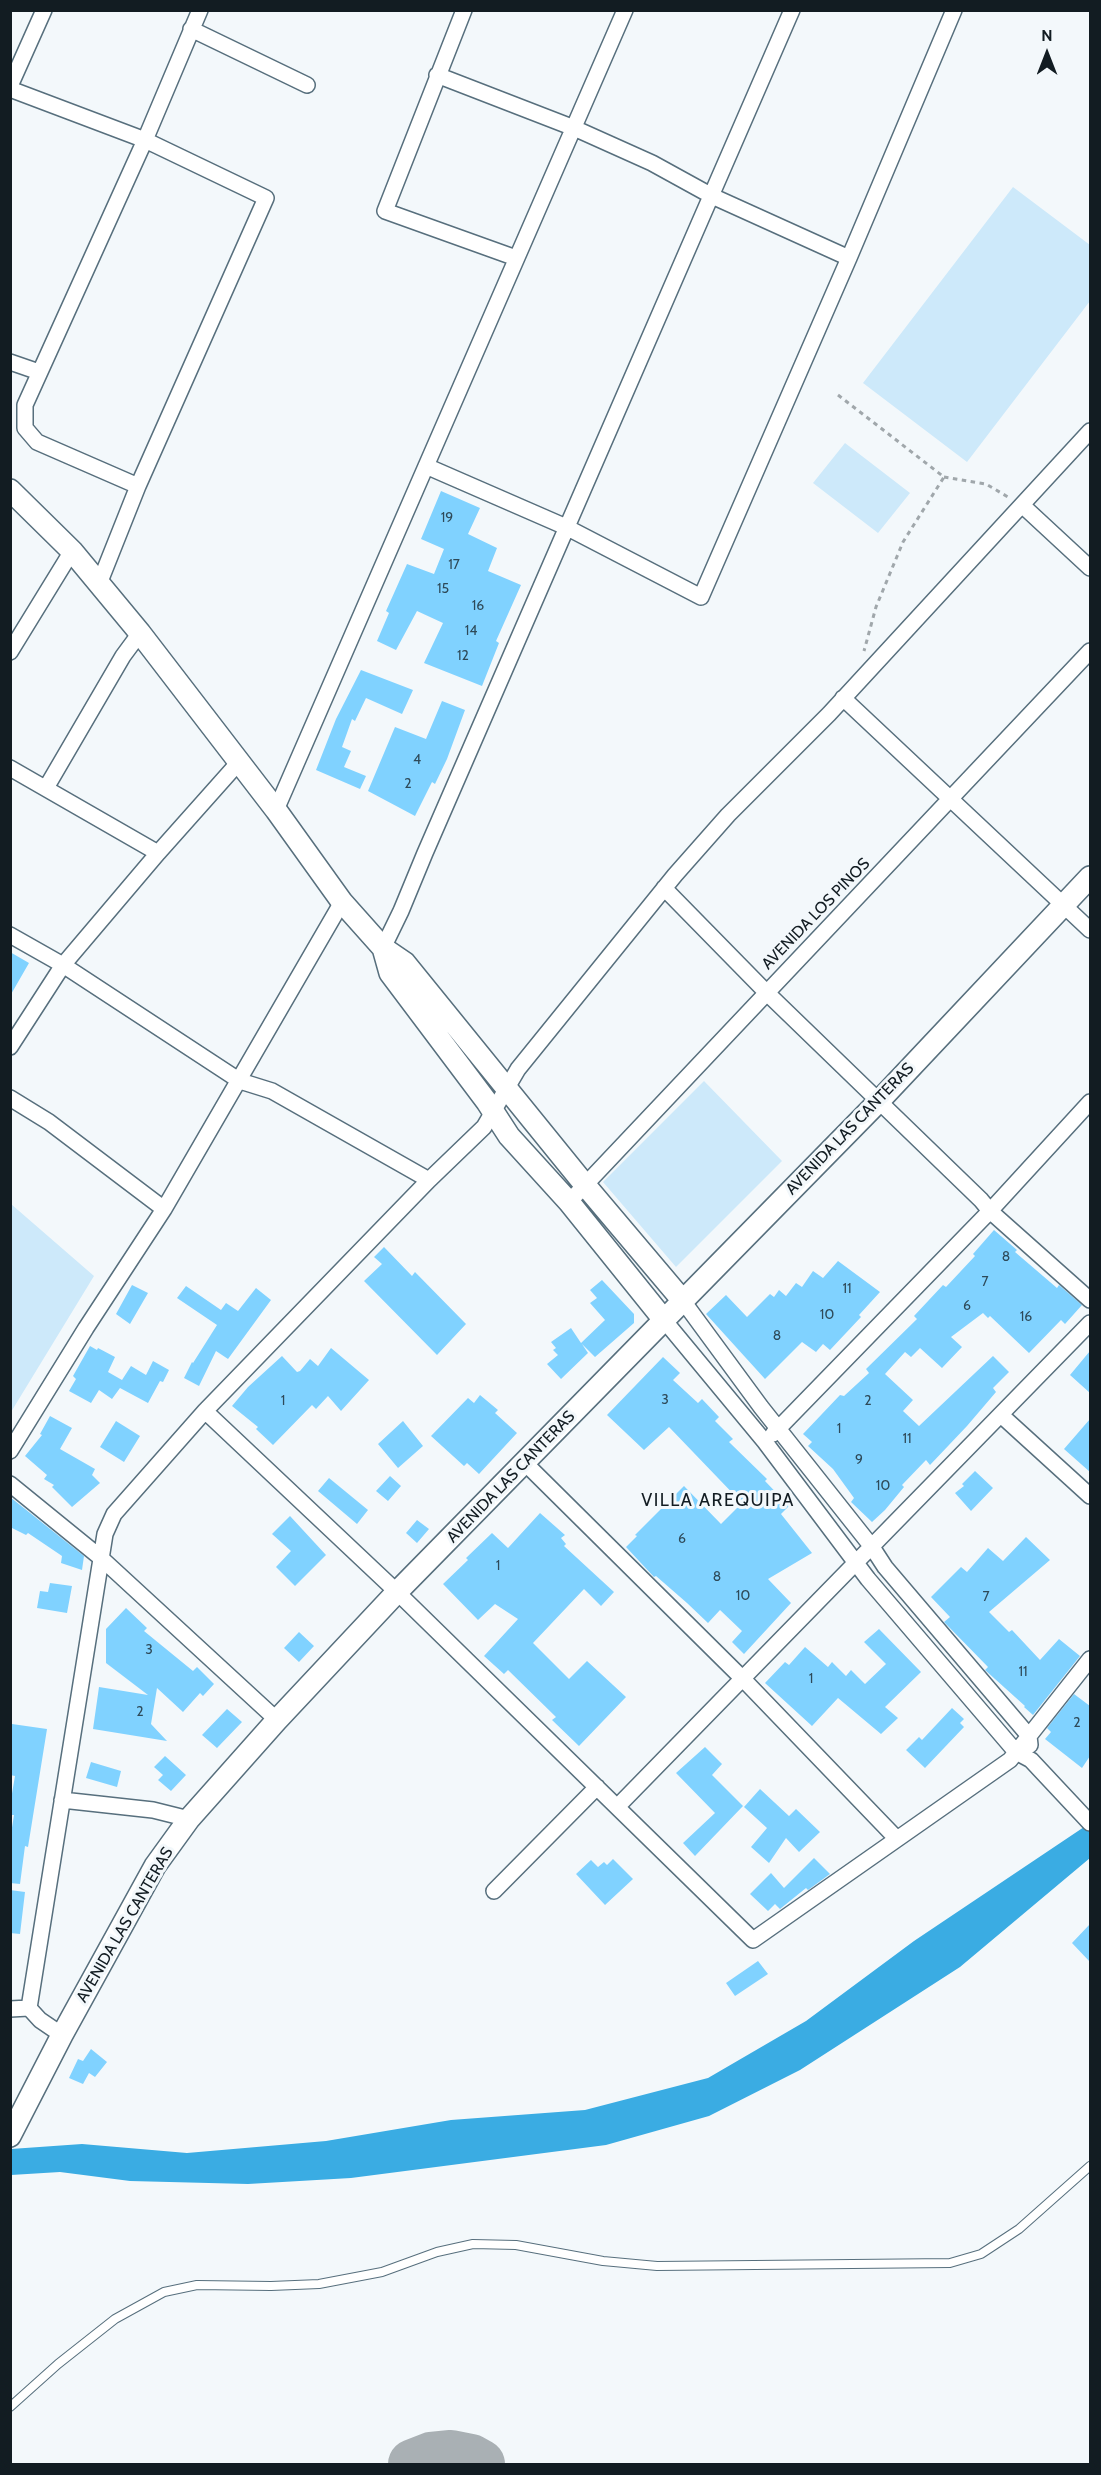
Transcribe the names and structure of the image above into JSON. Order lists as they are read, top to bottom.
{
  "streets": {
    "street": ["AVENIDA LOS PINOS", "AVENIDA LAS CANTERAS"]
  },
  "districts": ["VILLA AREQUIPA"],
  "house_numbers": [
    "19",
    "17",
    "15",
    "16",
    "14",
    "12",
    "4",
    "2",
    "8",
    "7",
    "11",
    "6",
    "10",
    "16",
    "8",
    "3",
    "1",
    "2",
    "1",
    "11",
    "9",
    "10",
    "6",
    "1",
    "8",
    "10",
    "7",
    "3",
    "11",
    "1",
    "2",
    "2"
  ],
  "north": "top"
}
